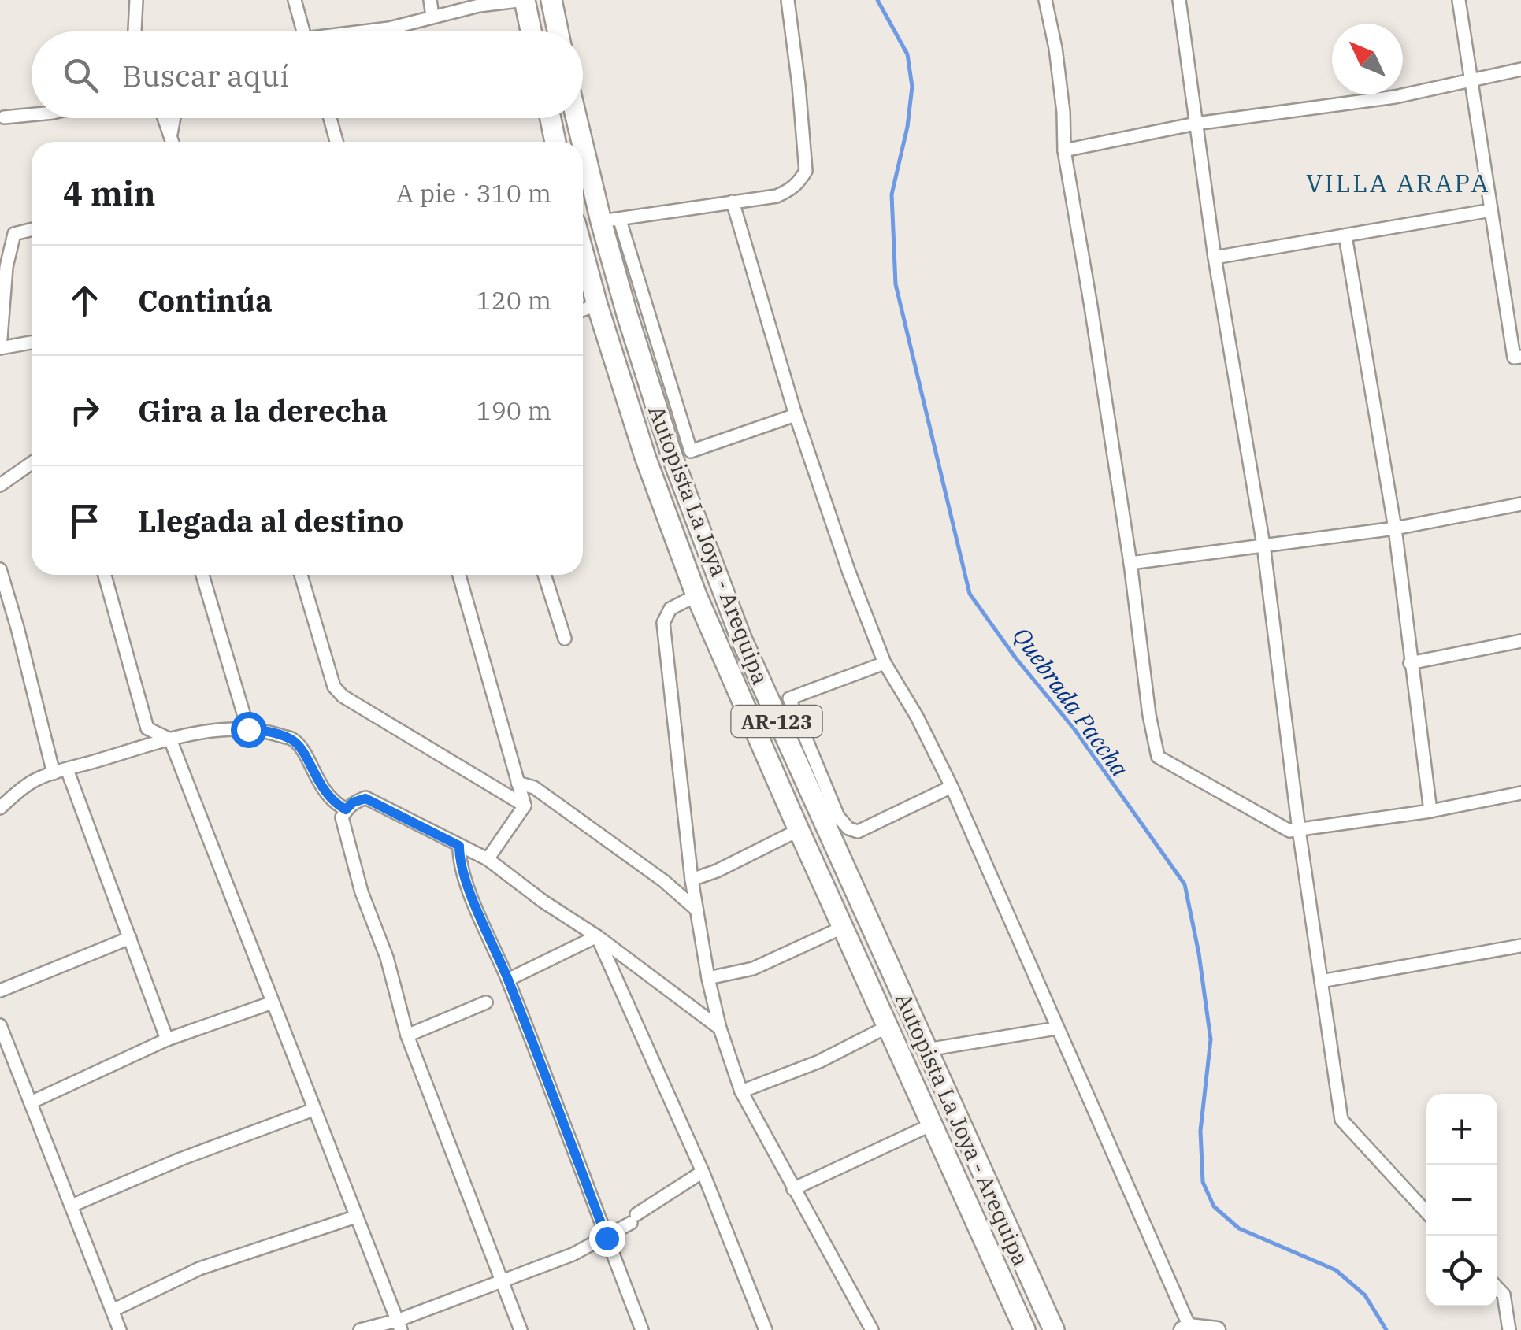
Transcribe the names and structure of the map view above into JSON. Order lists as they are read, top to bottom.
{
  "streets": {
    "main road": ["Autopista La Joya - Arequipa", "AR-123"]
  },
  "districts": ["VILLA ARAPA"],
  "water": ["Quebrada Paccha"],
  "north": "top left",
  "page": {
    "search": "Buscar aquí",
    "heading": ["4 min", "A pie · 310 m"],
    "list": [
      ["Continúa", "120 m"],
      ["Gira a la derecha", "190 m"],
      "Llegada al destino"
    ],
    "map_buttons": ["+", "−"]
  }
}
